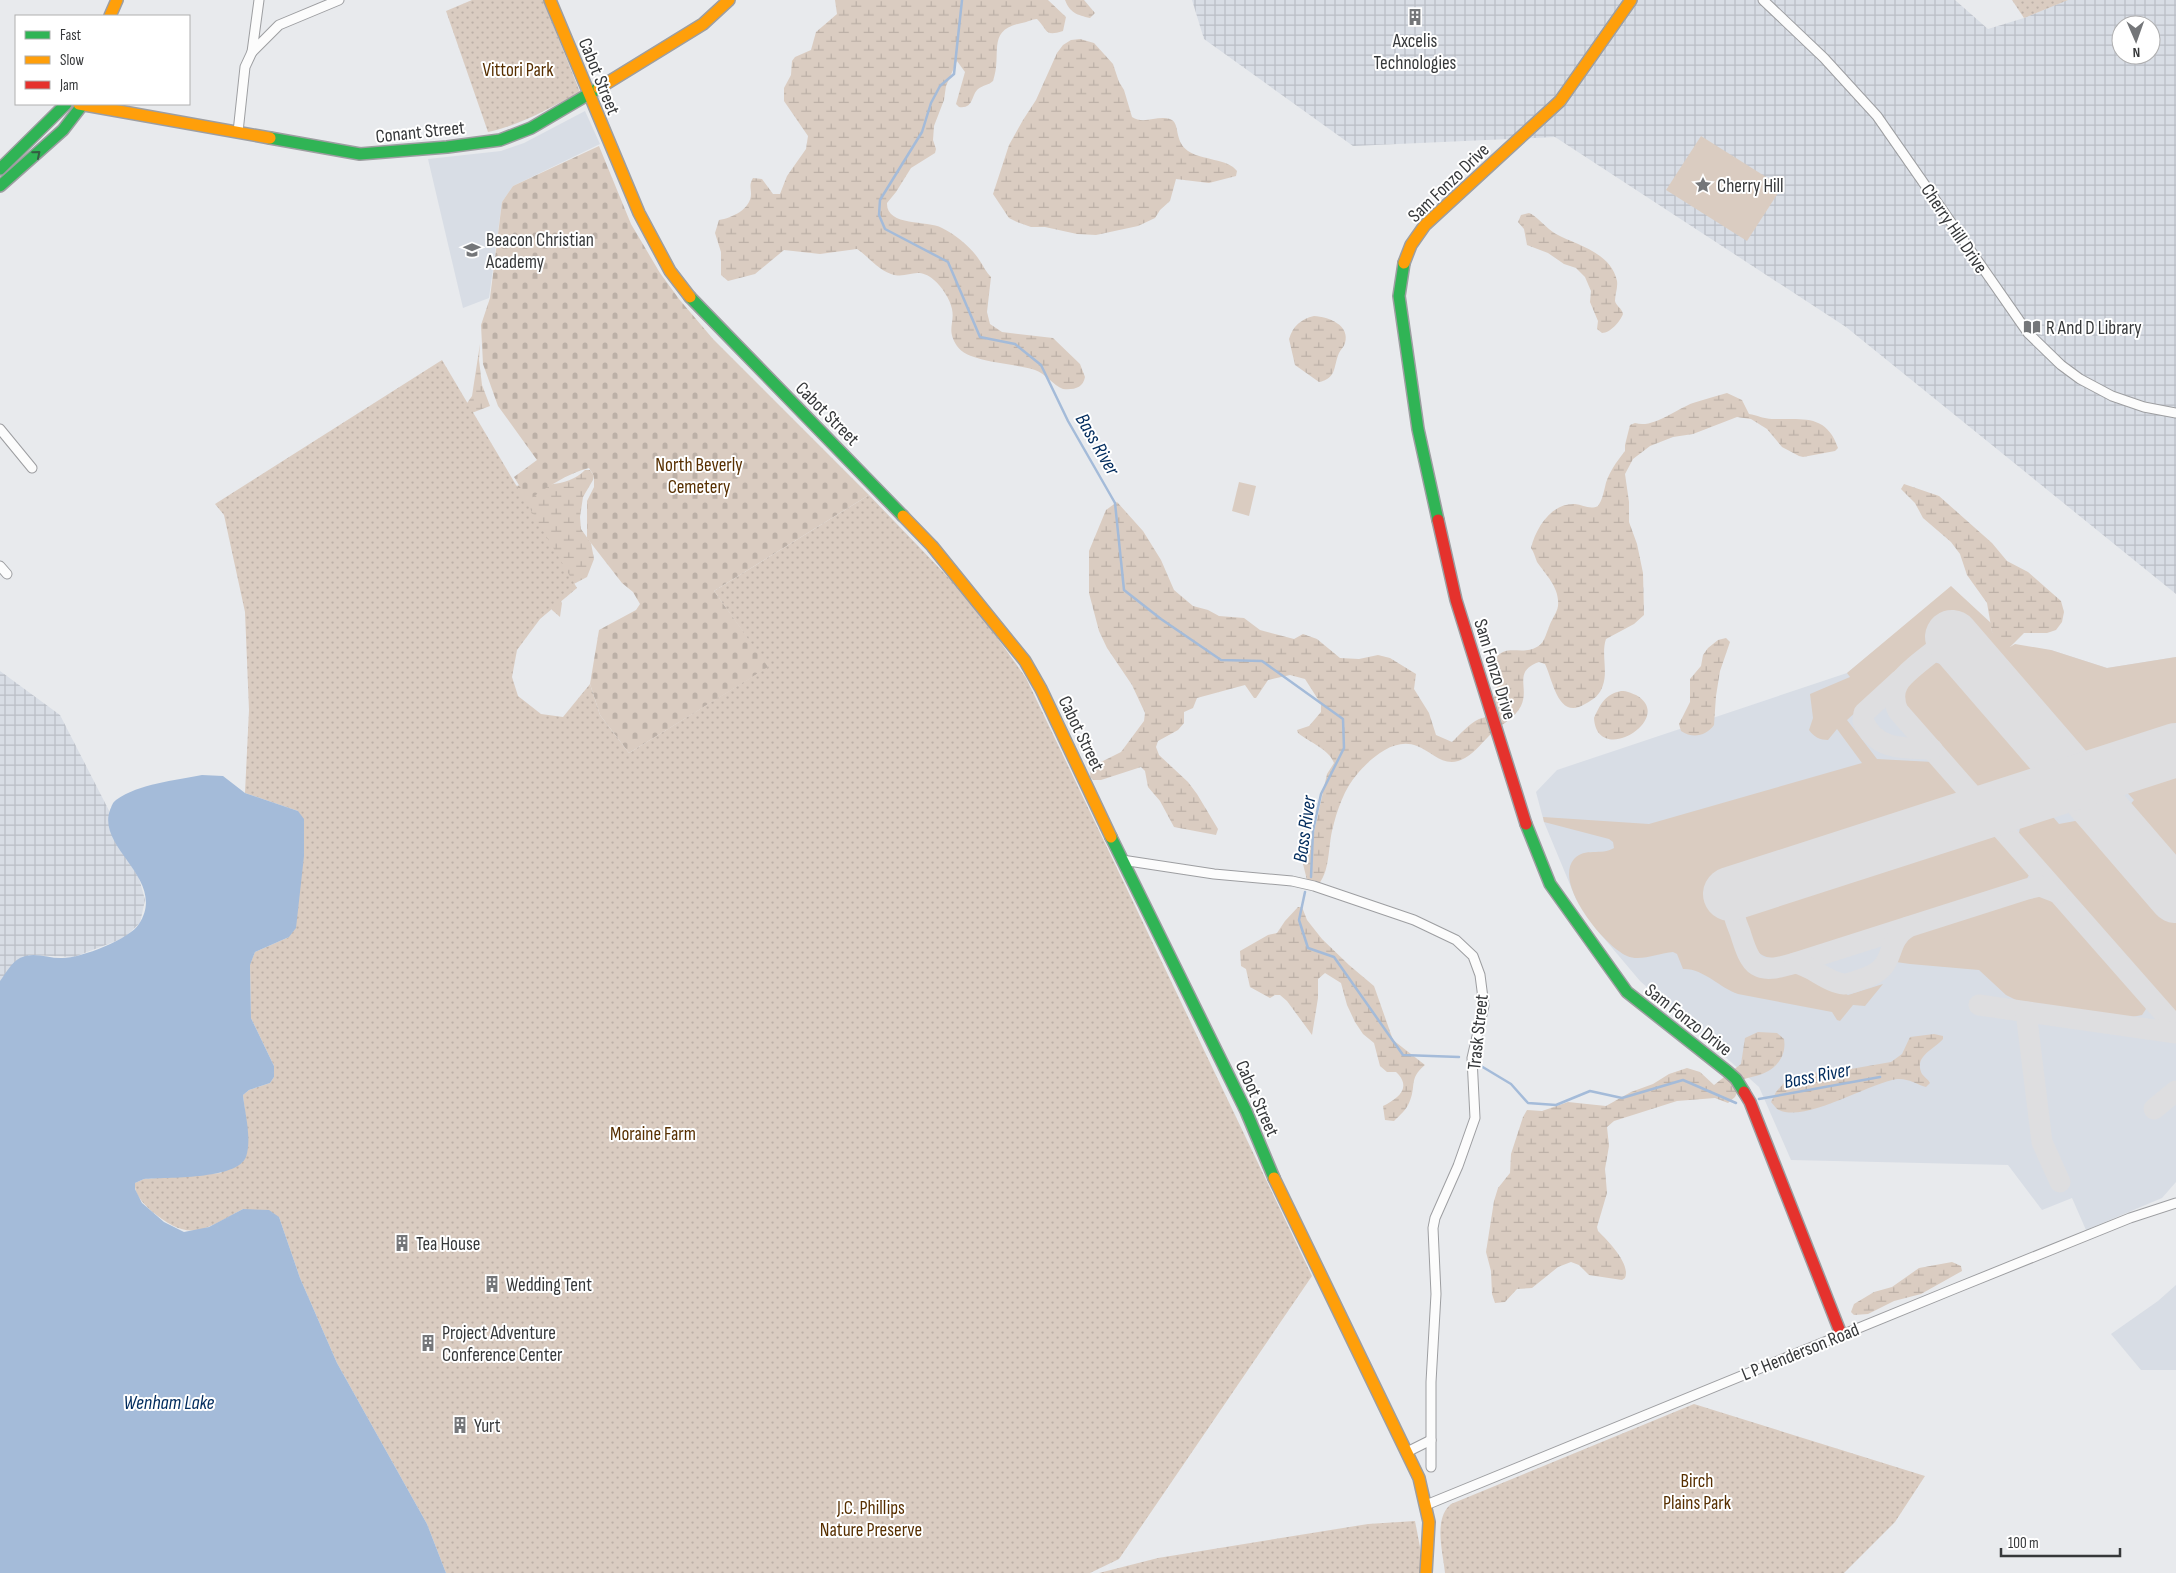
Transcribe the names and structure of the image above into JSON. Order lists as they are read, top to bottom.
{
  "streets": {
    "main road": ["Cabot Street", "Conant Street", "Sam Fonzo Drive"],
    "street": ["Cherry Hill Drive", "Trask Street", "L P Henderson Road"]
  },
  "crossings": [
    ["Cabot Street", "Conant Street"],
    ["Cabot Street", "Trask Street"],
    ["Cabot Street", "L P Henderson Road"],
    ["Sam Fonzo Drive", "L P Henderson Road"]
  ],
  "water": ["Bass River", "Wenham Lake"],
  "parks": [
    "Vittori Park",
    "North Beverly Cemetery",
    "Moraine Farm",
    "Birch Plains Park",
    "J.C. Phillips Nature Preserve"
  ],
  "places": {
    "building": [
      "Axcelis Technologies",
      "Tea House",
      "Wedding Tent",
      "Project Adventure Conference Center",
      "Yurt"
    ],
    "place": ["Cherry Hill"],
    "school or university": ["Beacon Christian Academy"],
    "library": ["R And D Library"]
  },
  "legend": ["Fast", "Slow", "Jam"],
  "scale_bar": "100 m",
  "north": "bottom"
}
